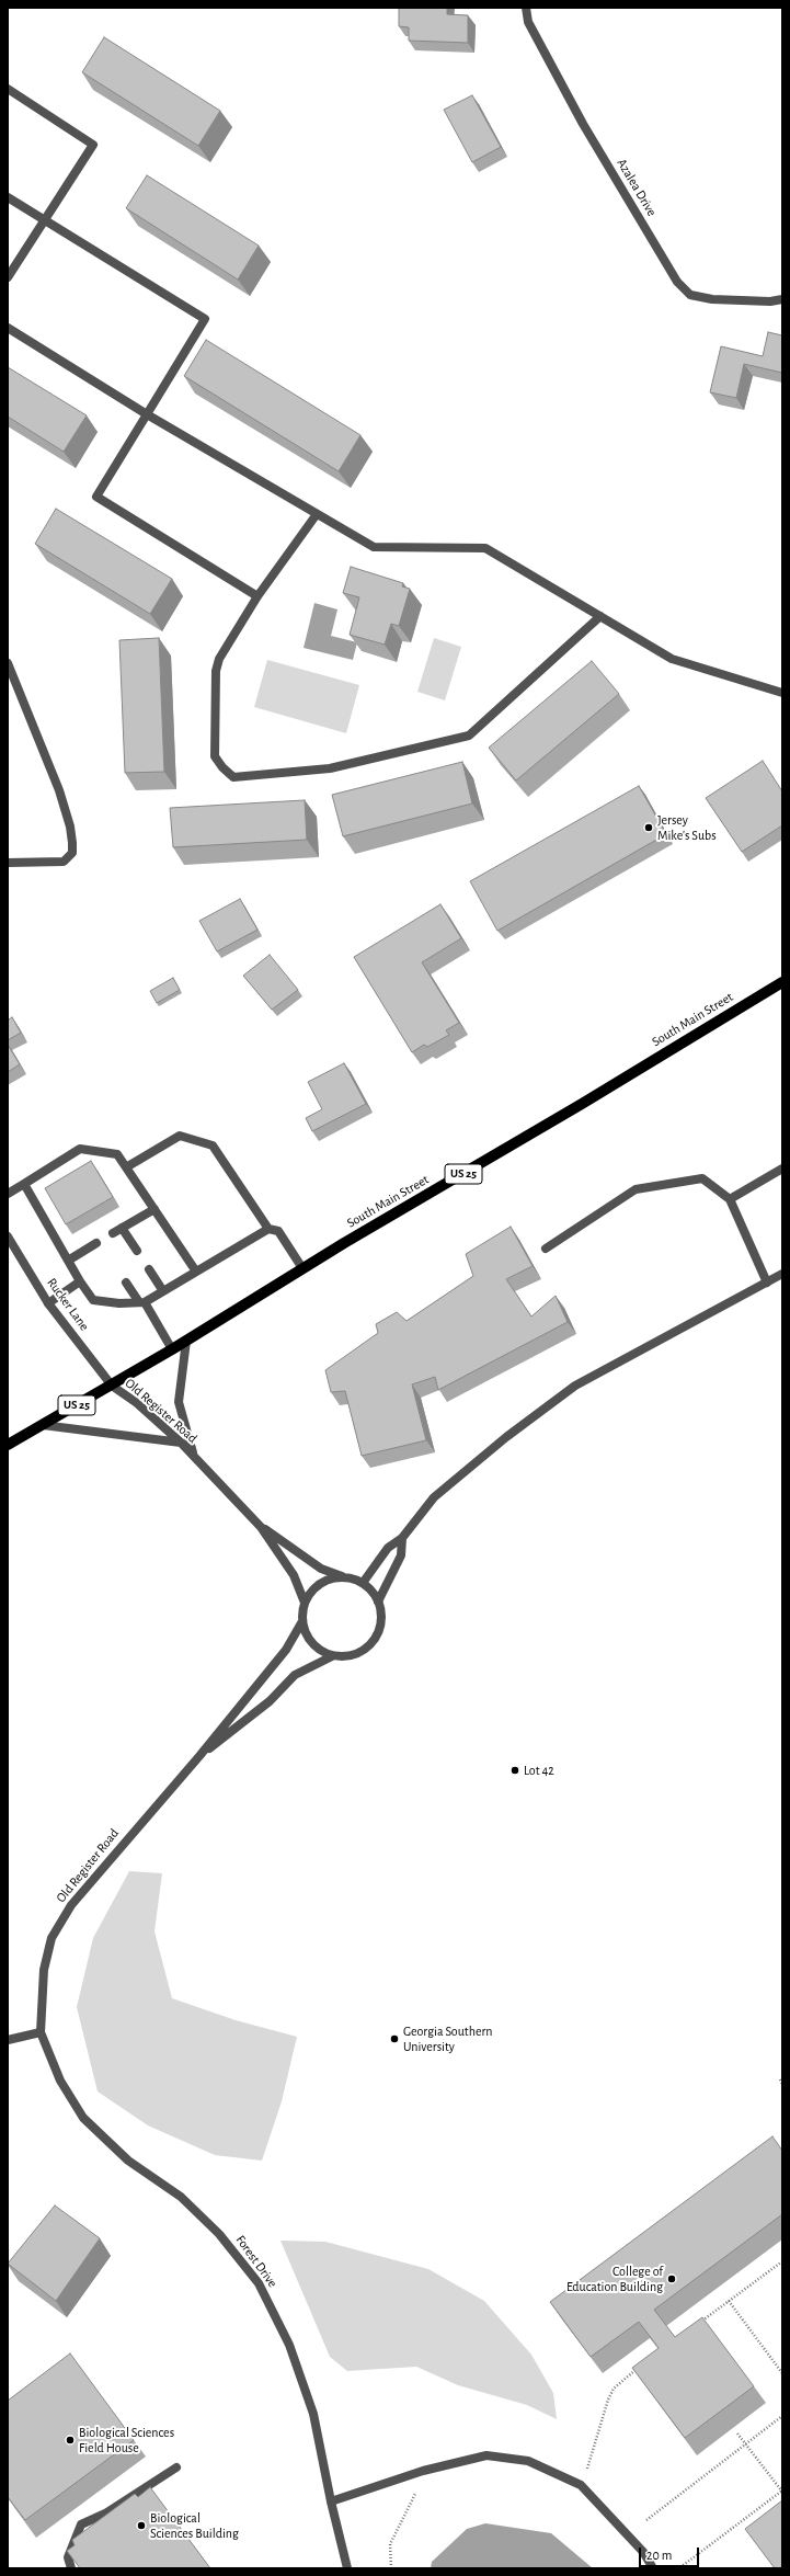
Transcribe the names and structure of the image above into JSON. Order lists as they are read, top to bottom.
{
  "streets": {
    "main road": ["South Main Street", "US 25"],
    "street": [
      "Azalea Drive",
      "Rucker Lane",
      "Old Register Road",
      "Forest Drive"
    ]
  },
  "crossings": [
    ["South Main Street", "Rucker Lane"],
    ["South Main Street", "Old Register Road"],
    ["Rucker Lane", "Old Register Road"],
    ["Old Register Road", "Forest Drive"]
  ],
  "places": [
    "Jersey Mike's Subs",
    "Lot 42",
    "Georgia Southern University",
    "College of Education Building",
    "Biological Sciences Field House",
    "Biological Sciences Building"
  ],
  "scale_bar": "20 m"
}
